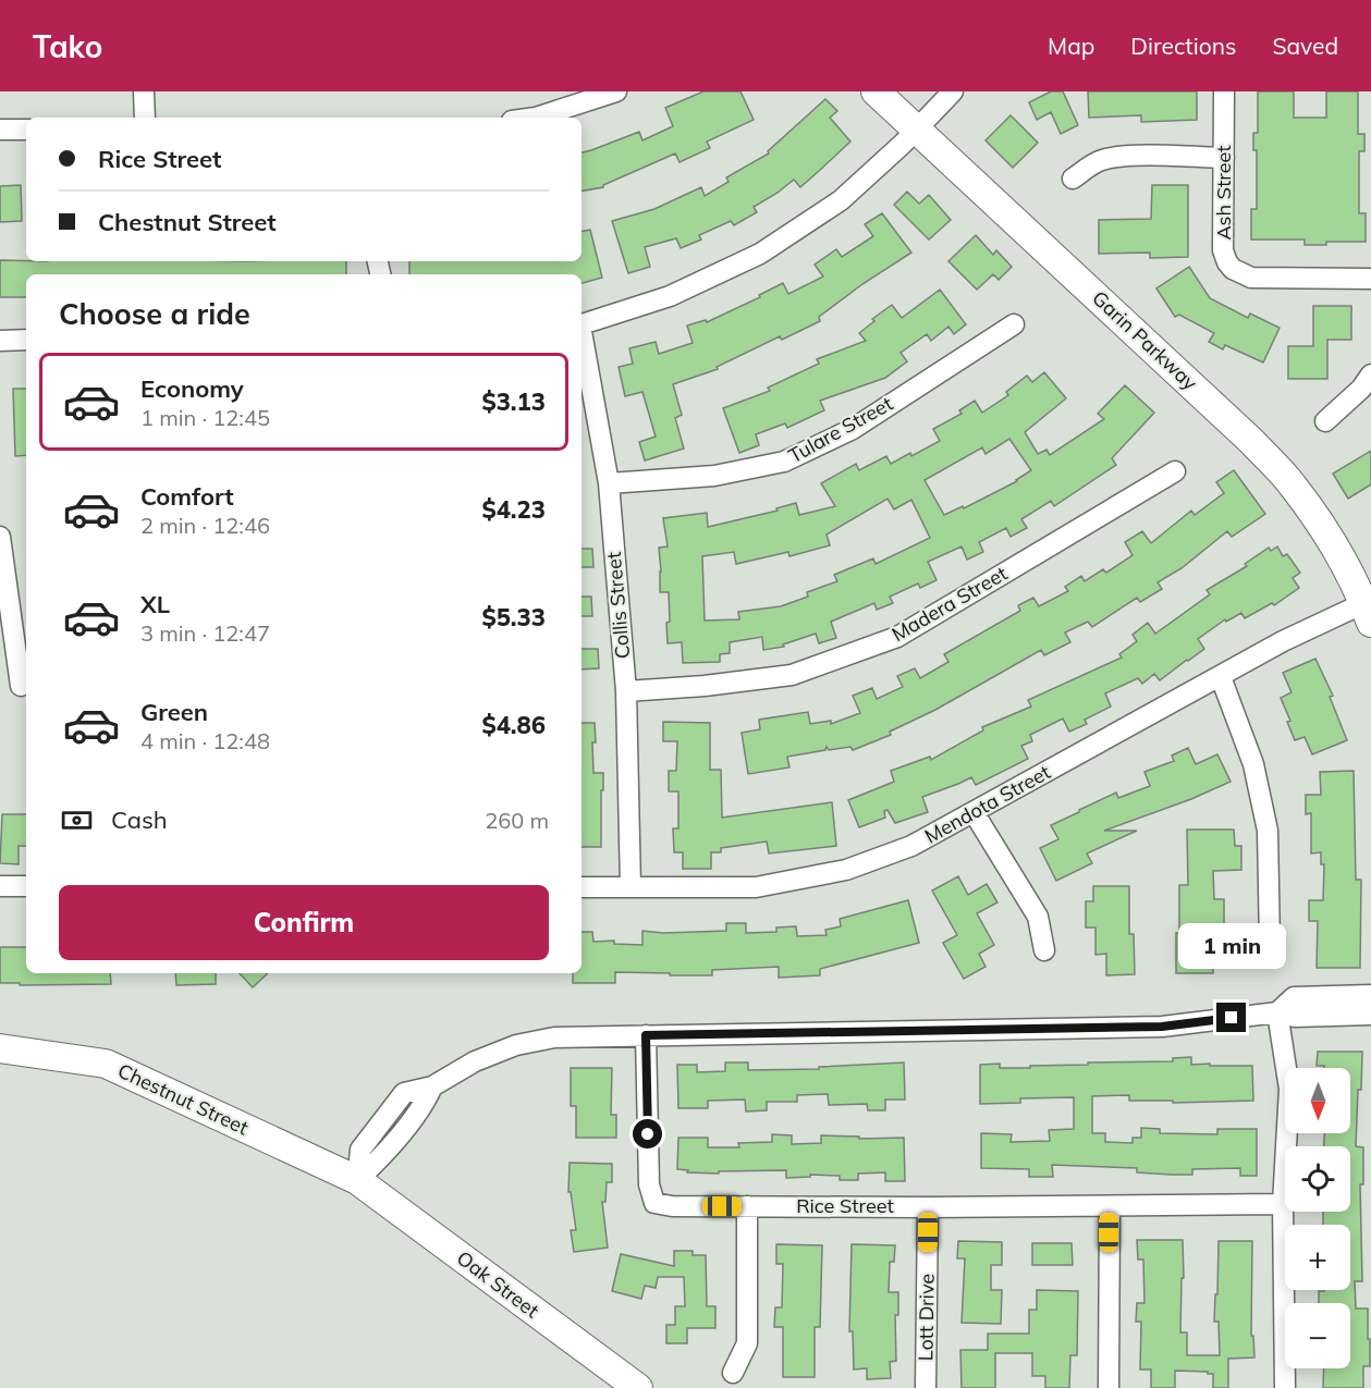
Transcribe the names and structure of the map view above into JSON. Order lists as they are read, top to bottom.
{
  "streets": {
    "street": [
      "Ash Street",
      "Garin Parkway",
      "Tulare Street",
      "Madera Street",
      "Collis Street",
      "Mendota Street",
      "Chestnut Street",
      "Rice Street",
      "Oak Street",
      "Lott Drive"
    ]
  },
  "crossings": [
    ["Garin Parkway", "Mendota Street"],
    ["Tulare Street", "Collis Street"],
    ["Madera Street", "Collis Street"],
    ["Collis Street", "Mendota Street"],
    ["Chestnut Street", "Oak Street"],
    ["Rice Street", "Lott Drive"]
  ],
  "north": "bottom",
  "page": {
    "header": "Tako",
    "nav": ["Map", "Directions", "Saved"],
    "banner": ["Rice Street", "Chestnut Street"],
    "heading": "Choose a ride",
    "list": [
      {
        "name": "Economy",
        "note": "1 min · 12:45",
        "value": "$3.13"
      },
      {
        "name": "Comfort",
        "note": "2 min · 12:46",
        "value": "$4.23"
      },
      {
        "name": "XL",
        "note": "3 min · 12:47",
        "value": "$5.33"
      },
      {
        "name": "Green",
        "note": "4 min · 12:48",
        "value": "$4.86"
      }
    ],
    "pay": ["Cash", "260 m"],
    "buttons": "Confirm",
    "bubble": "1 min",
    "map_buttons": ["+", "−"]
  }
}
